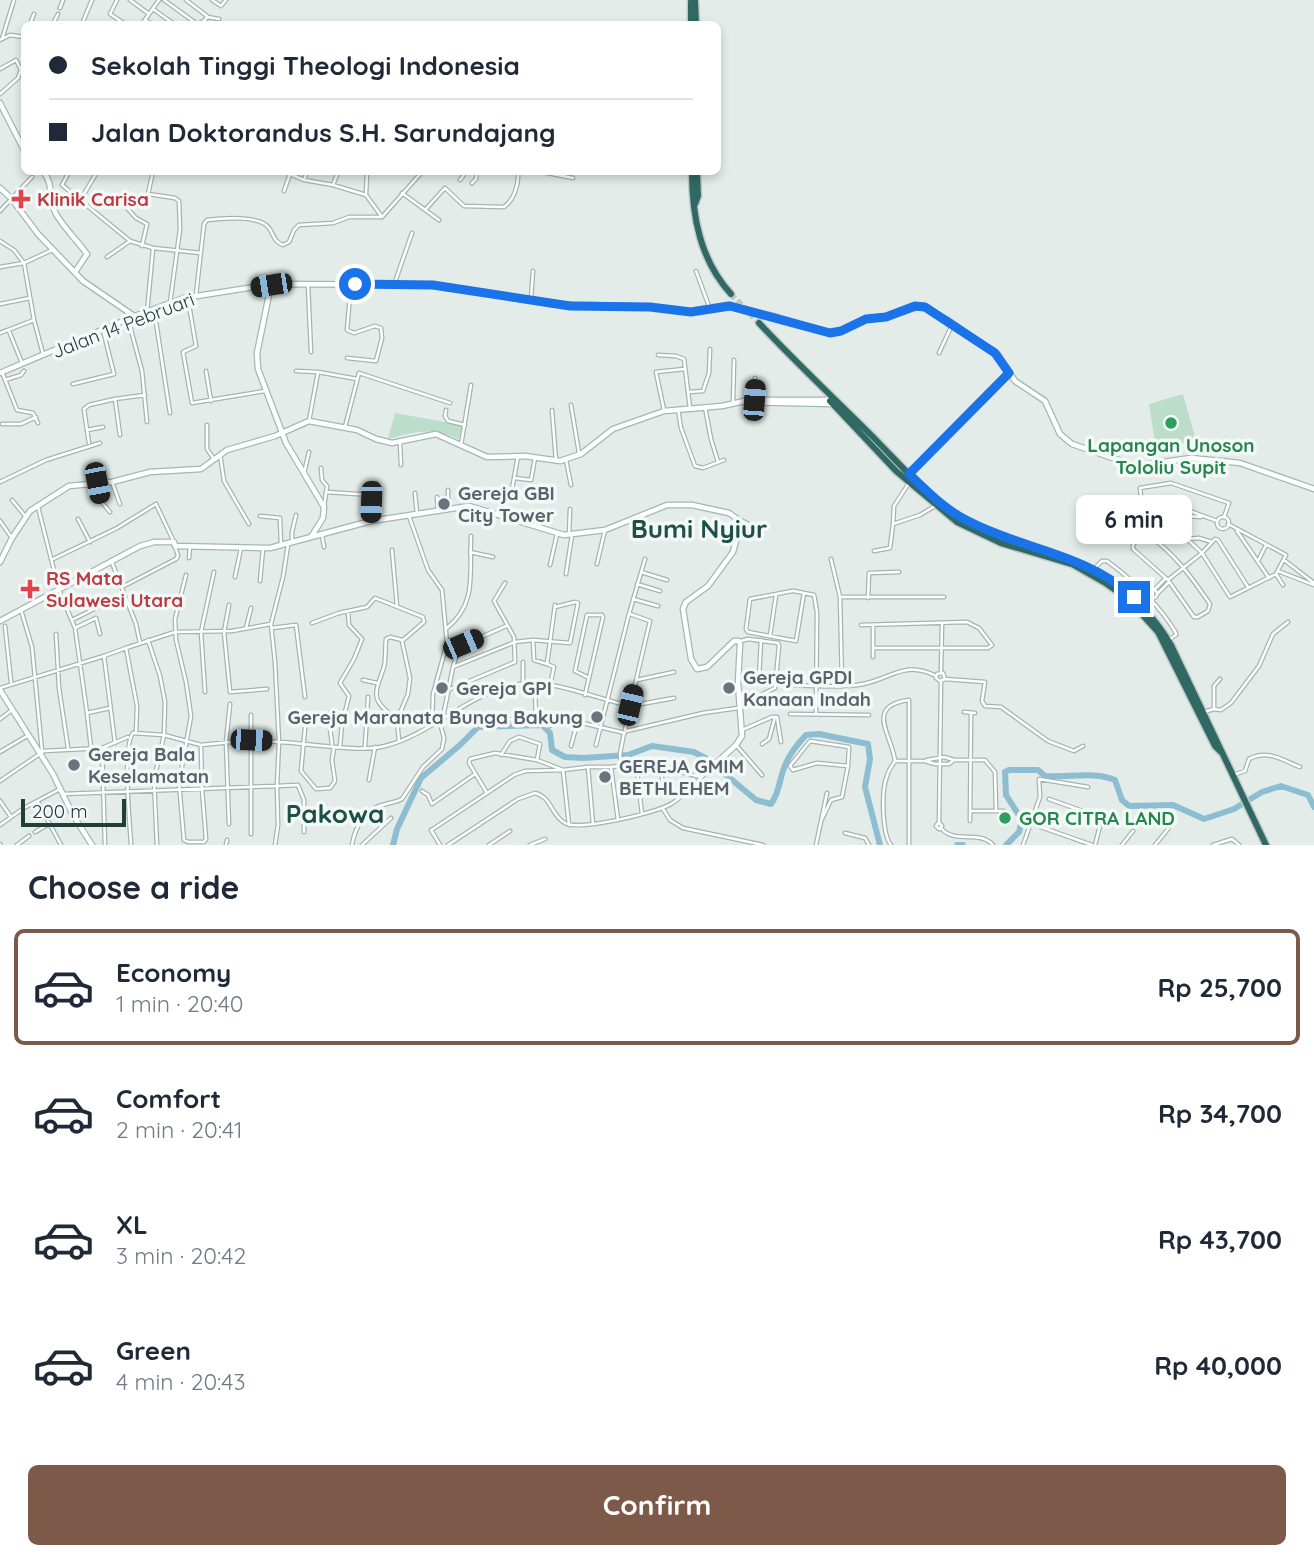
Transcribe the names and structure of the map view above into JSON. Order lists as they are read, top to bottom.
{
  "streets": {
    "street": ["Jalan 14 Pebruari"]
  },
  "districts": ["Bumi Nyiur", "Pakowa"],
  "places": {
    "health": ["Klinik Carisa", "RS Mata Sulawesi Utara"],
    "other": [
      "Lapangan Unoson Tololiu Supit",
      "Gereja GBI City Tower",
      "Gereja GPI",
      "Gereja GPDI Kanaan Indah",
      "Gereja Maranata Bunga Bakung",
      "Gereja Bala Keselamatan",
      "GEREJA GMIM BETHLEHEM",
      "GOR CITRA LAND"
    ]
  },
  "scale_bar": "200 m",
  "page": {
    "banner": ["Sekolah Tinggi Theologi Indonesia", "Jalan Doktorandus S.H. Sarundajang"],
    "bubble": "6 min",
    "scale": "200 m",
    "heading": "Choose a ride",
    "list": [
      {
        "name": "Economy",
        "note": "1 min · 20:40",
        "value": "Rp 25,700"
      },
      {
        "name": "Comfort",
        "note": "2 min · 20:41",
        "value": "Rp 34,700"
      },
      {
        "name": "XL",
        "note": "3 min · 20:42",
        "value": "Rp 43,700"
      },
      {
        "name": "Green",
        "note": "4 min · 20:43",
        "value": "Rp 40,000"
      }
    ],
    "buttons": "Confirm"
  }
}
